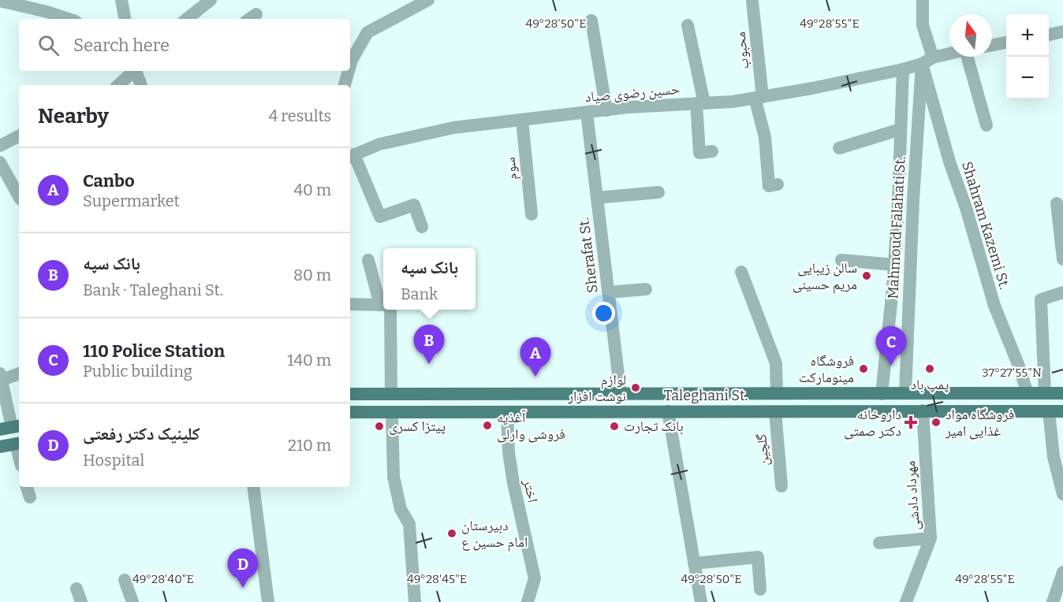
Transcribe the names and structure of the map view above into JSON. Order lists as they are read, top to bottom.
{
  "streets": {
    "main road": ["Taleghani St."],
    "street": [
      "محبوب",
      "حسین رضوی صیاد",
      "سوم",
      "Shahram Kazemi St.",
      "Mahmoud Falahati St.",
      "Sherafat St.",
      "گلچین",
      "اختر",
      "مهرداد دادشی"
    ]
  },
  "crossings": [
    ["محبوب", "حسین رضوی صیاد"],
    ["حسین رضوی صیاد", "سوم"],
    ["حسین رضوی صیاد", "Shahram Kazemi St."],
    ["حسین رضوی صیاد", "Mahmoud Falahati St."],
    ["حسین رضوی صیاد", "Sherafat St."],
    ["Shahram Kazemi St.", "Mahmoud Falahati St."],
    ["Shahram Kazemi St.", "Taleghani St."],
    ["Mahmoud Falahati St.", "Taleghani St."],
    ["Sherafat St.", "Taleghani St."],
    ["Taleghani St.", "گلچین"],
    ["Taleghani St.", "اختر"],
    ["Taleghani St.", "مهرداد دادشی"]
  ],
  "places": {
    "other": [
      "سالن زیبایی مریم حسینی",
      "فروشگاه مینومارکت",
      "پمپ باد",
      "لوازم نوشت افزار",
      "فروشگاه مواد غذایی امیر",
      "آغذیه فروشی وارلی",
      "پیتزا کسری",
      "بانک تجارت",
      "دبیرستان امام حسین ع"
    ],
    "health": ["داروخانه دکتر صمتی"]
  },
  "north": "top",
  "page": {
    "map_buttons": ["+", "−"],
    "search": "Search here",
    "heading": ["Nearby", "4 results"],
    "list": [
      {
        "mark": "A",
        "name": "Canbo",
        "note": "Supermarket",
        "value": "40 m"
      },
      {
        "mark": "B",
        "name": "بانک سپه",
        "note": "Bank · Taleghani St.",
        "value": "80 m"
      },
      {
        "mark": "C",
        "name": "110 Police Station",
        "note": "Public building",
        "value": "140 m"
      },
      {
        "mark": "D",
        "name": "کلینیک دکتر رفعتی",
        "note": "Hospital",
        "value": "210 m"
      }
    ],
    "popup": ["بانک سپه", "Bank"],
    "pins": [
      "B",
      "C",
      "A",
      "D"
    ]
  },
  "coordinates": [
    "49°28'50\"E",
    "49°28'55\"E",
    "37°27'55\"N",
    "49°28'40\"E",
    "49°28'45\"E"
  ]
}
